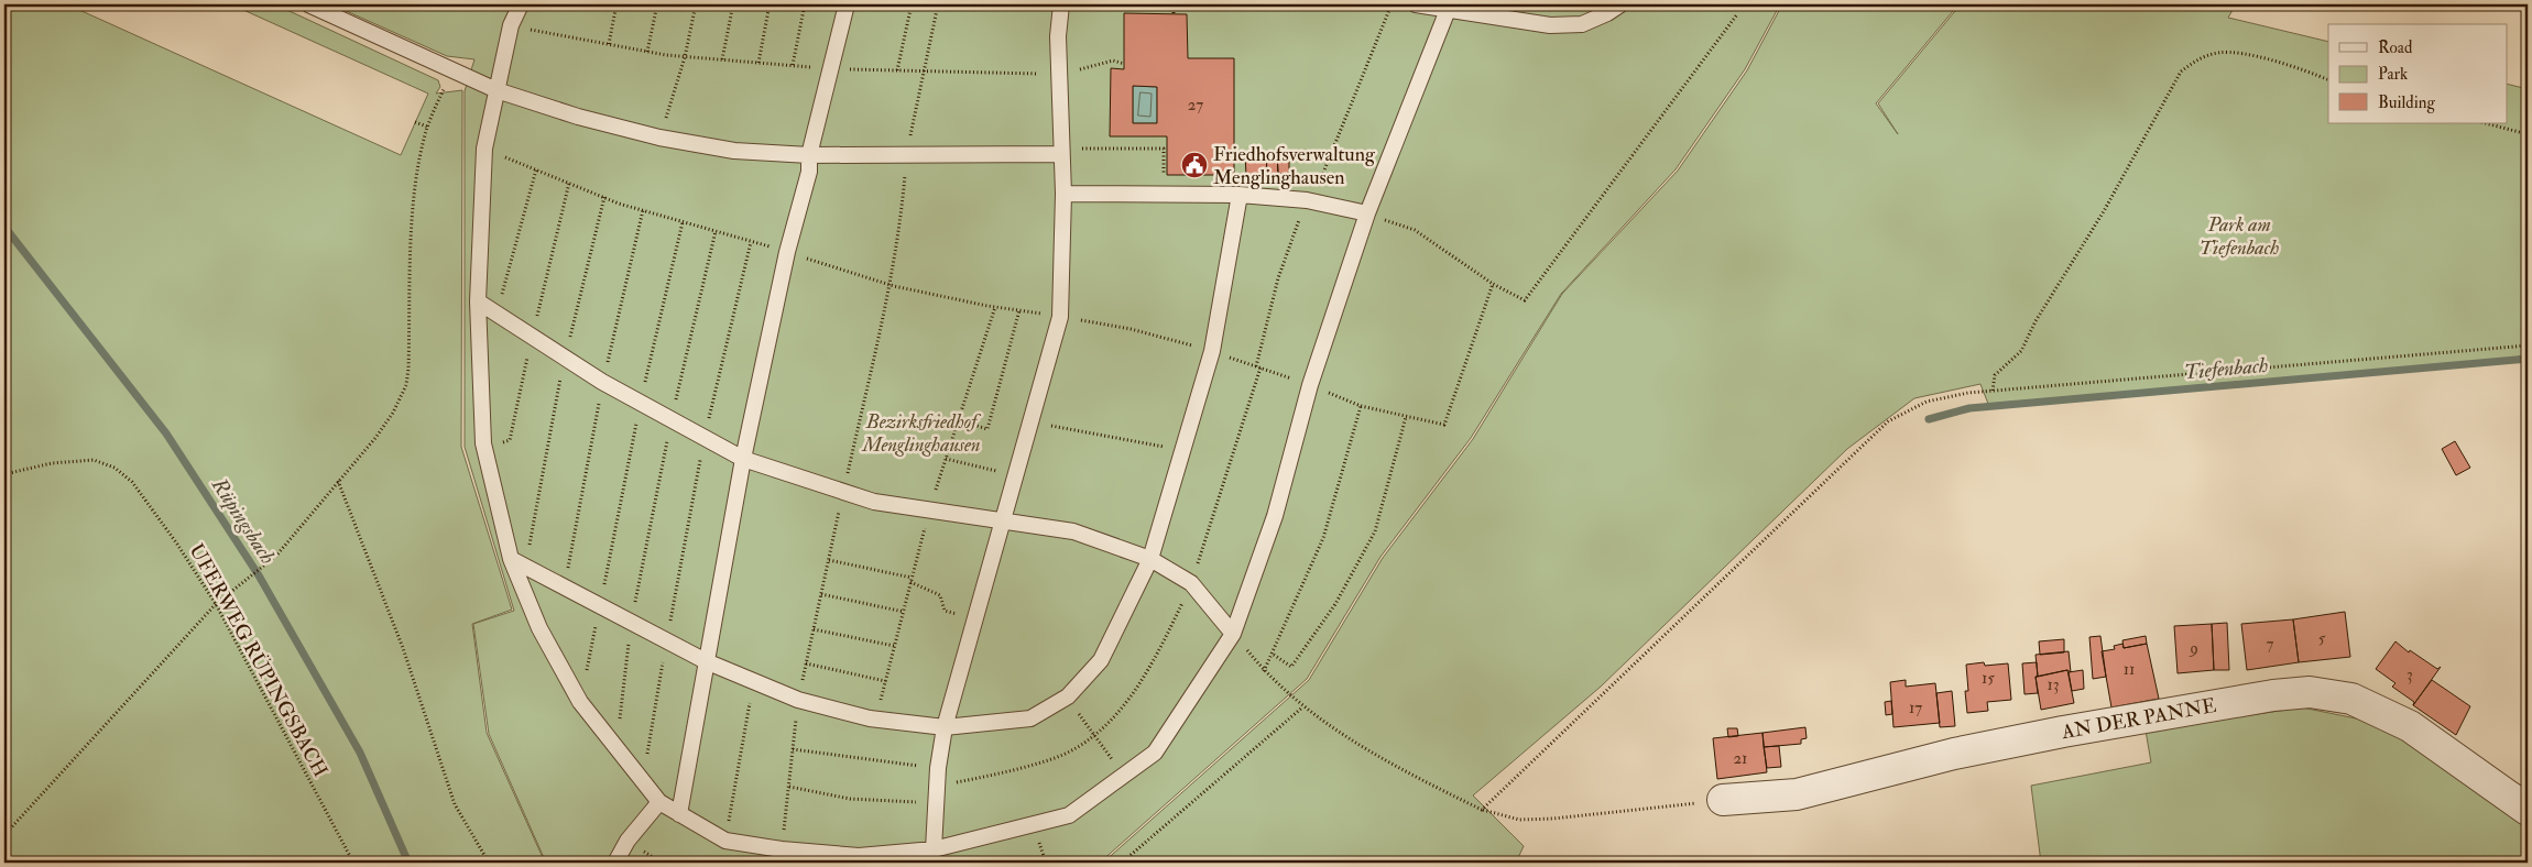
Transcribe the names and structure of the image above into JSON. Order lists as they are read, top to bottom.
{
  "streets": {
    "street": ["AN DER PANNE"],
    "path": ["UFERWEG RÜPINGSBACH"]
  },
  "water": ["Tiefenbach", "Rüpingsbach"],
  "parks": ["Park am Tiefenbach", "Bezirksfriedhof Menglinghausen"],
  "places": {
    "public building": ["Friedhofsverwaltung Menglinghausen"]
  },
  "house_numbers": [
    "27",
    "5",
    "7",
    "9",
    "11",
    "3",
    "15",
    "13",
    "17",
    "21"
  ],
  "legend": ["Road", "Park", "Building"]
}
